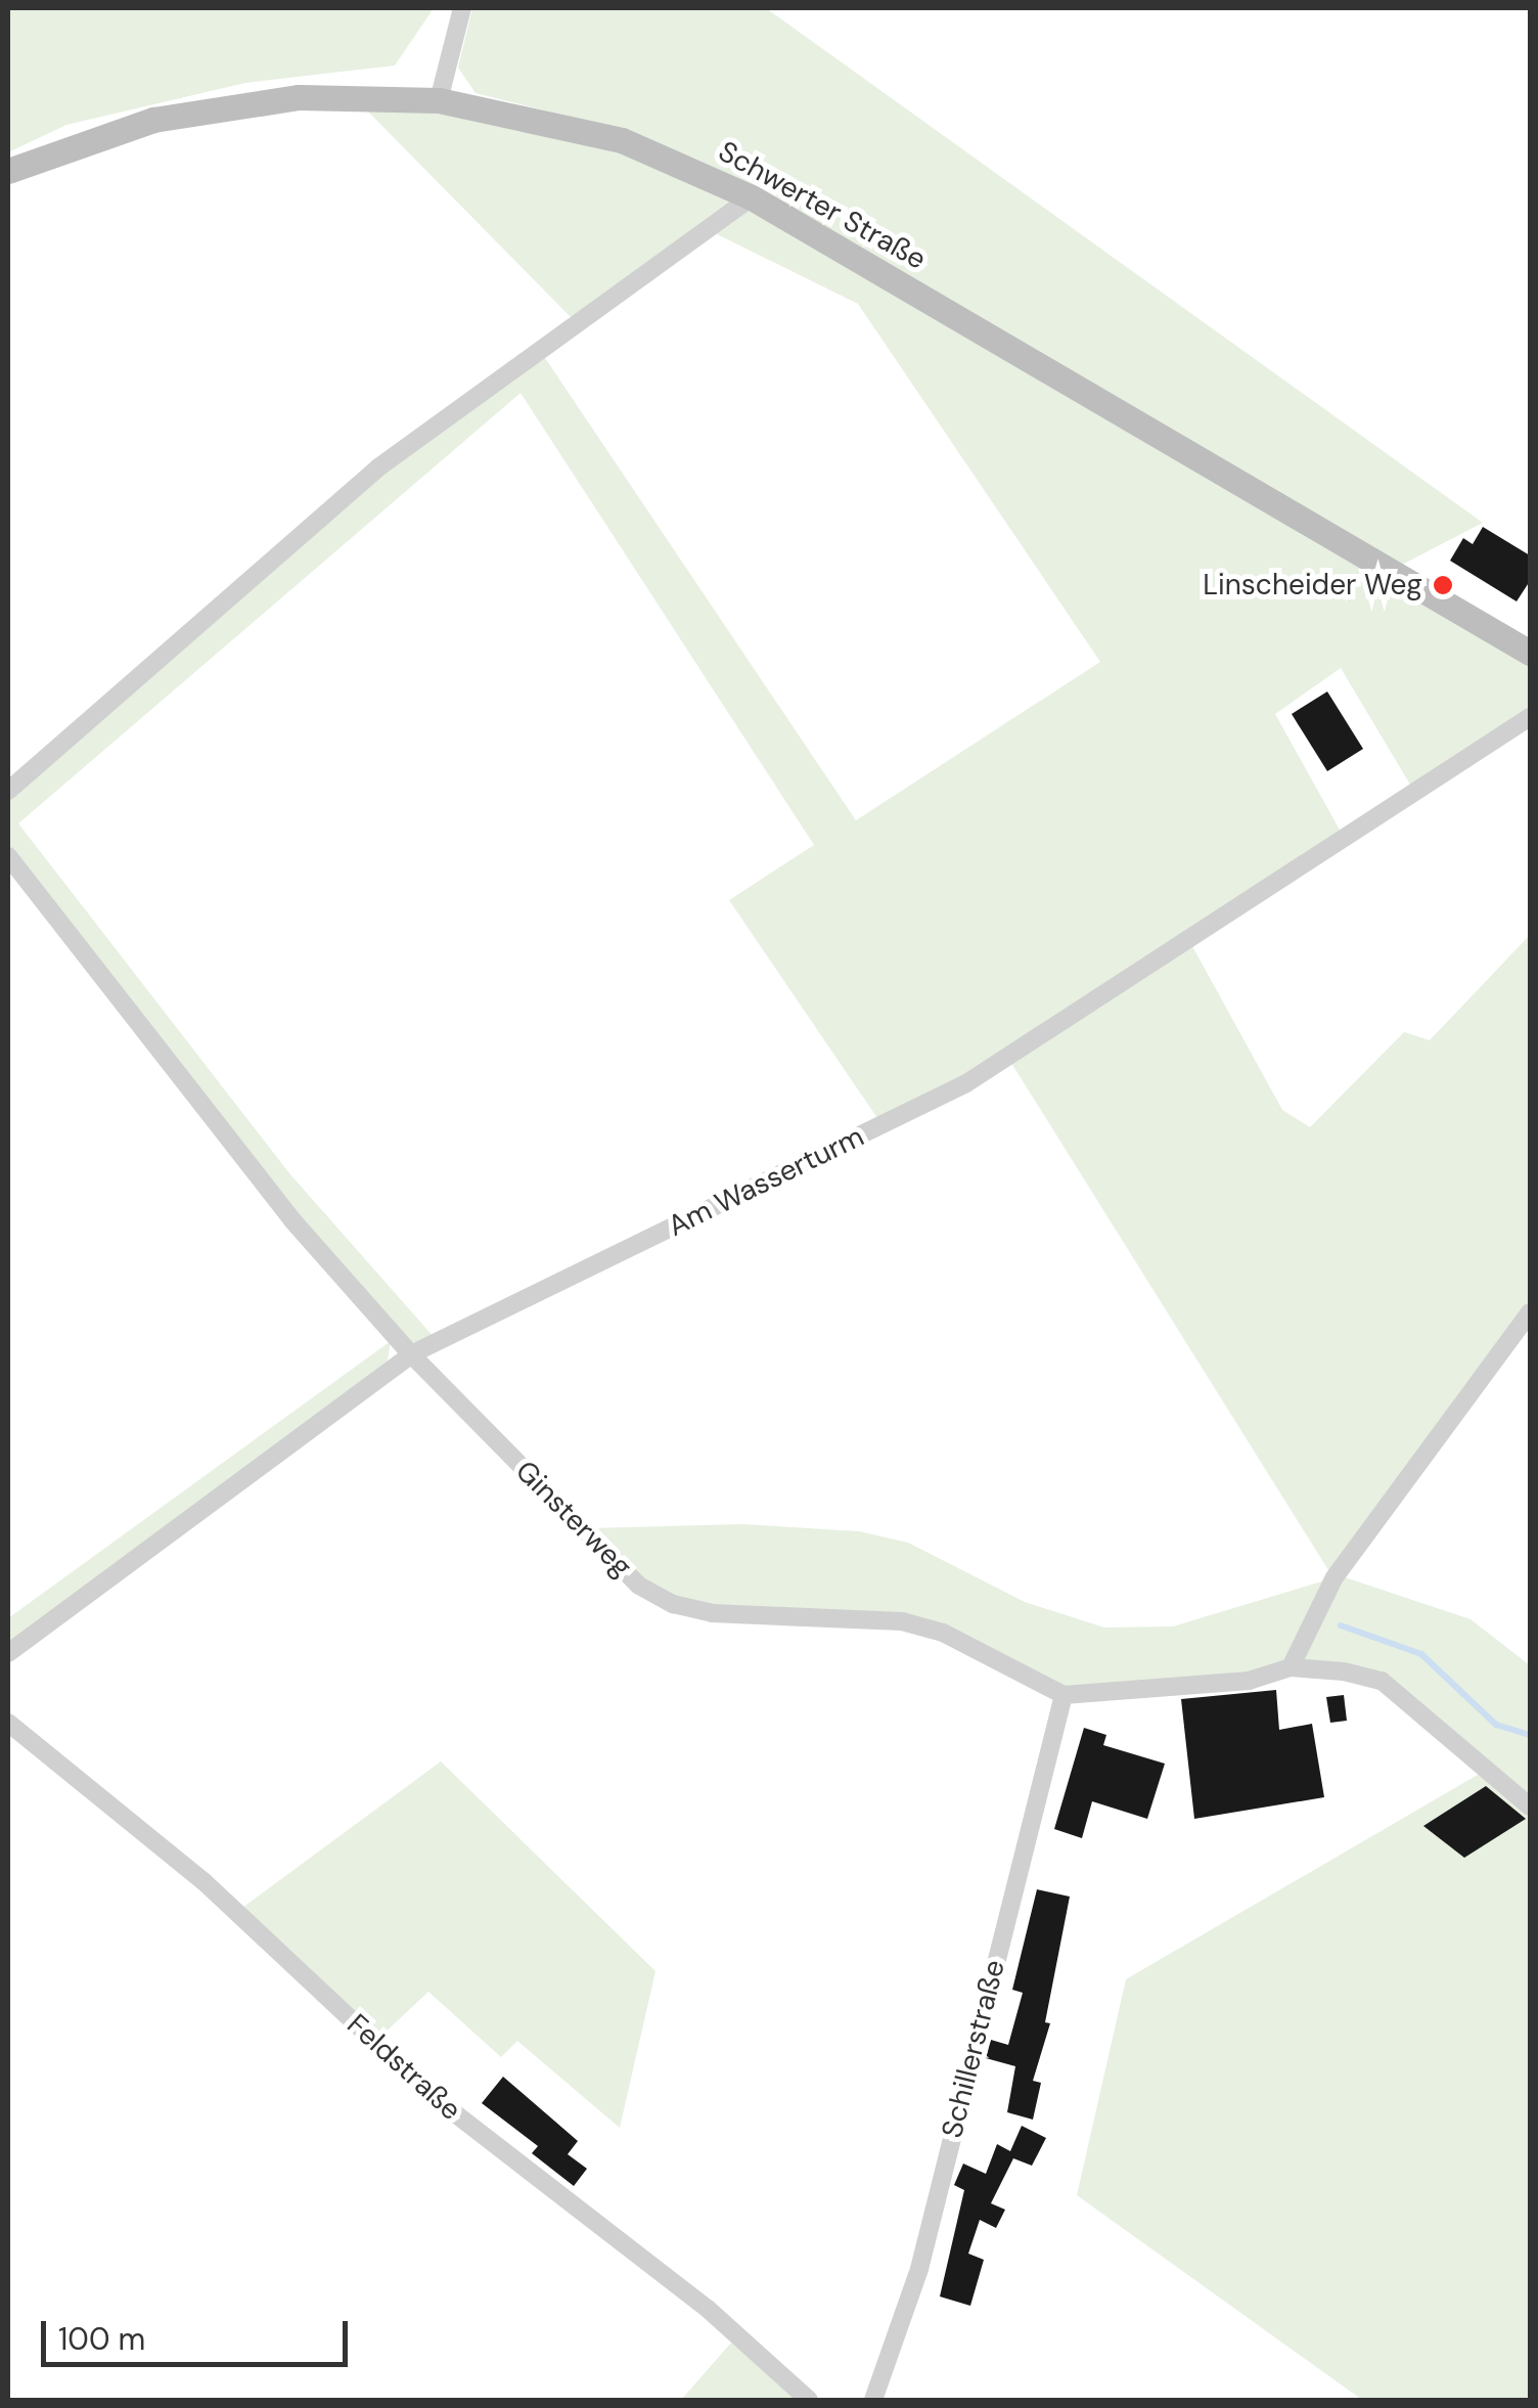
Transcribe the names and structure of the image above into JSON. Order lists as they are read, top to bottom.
{
  "streets": {
    "main road": ["Schwerter Straße"],
    "street": [
      "Am Wasserturm",
      "Ginsterweg",
      "Schillerstraße",
      "Feldstraße"
    ]
  },
  "crossings": [
    ["Am Wasserturm", "Ginsterweg"],
    ["Ginsterweg", "Schillerstraße"]
  ],
  "places": ["Linscheider Weg"],
  "scale_bar": "100 m"
}
